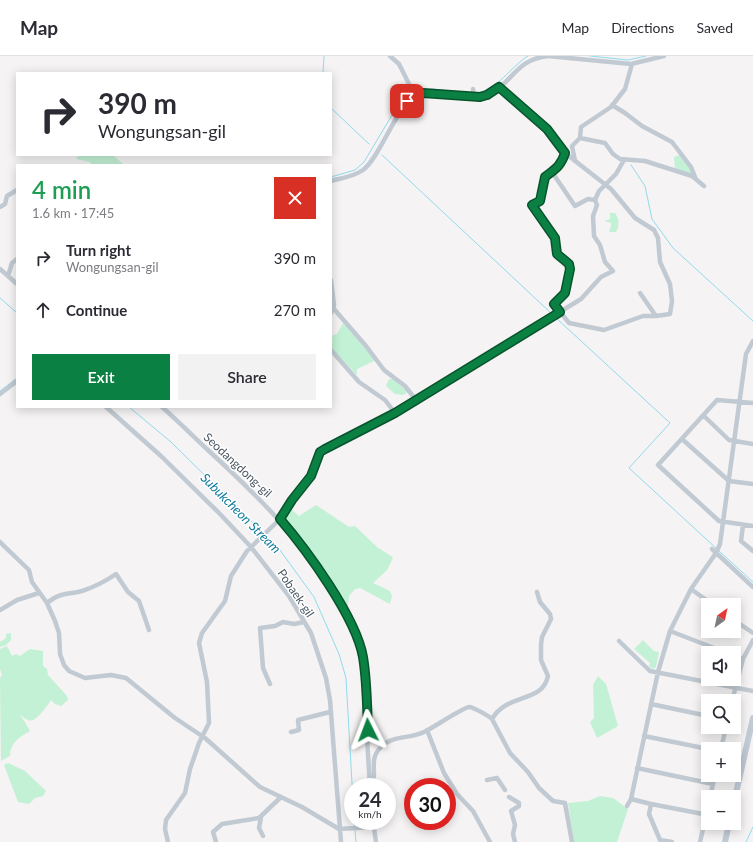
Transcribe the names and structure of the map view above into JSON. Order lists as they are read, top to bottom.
{
  "streets": {
    "street": ["Seodangdong-gil", "Pobaek-gil"]
  },
  "water": ["Subukcheon Stream"],
  "north": "top right",
  "page": {
    "header": "Map",
    "nav": ["Map", "Directions", "Saved"],
    "turn": ["390 m", "Wongungsan-gil"],
    "heading": ["4 min", "1.6 km · 17:45"],
    "list": [
      {
        "name": "Turn right",
        "note": "Wongungsan-gil",
        "value": "390 m"
      },
      {
        "name": "Continue",
        "value": "270 m"
      }
    ],
    "buttons": ["Exit", "Share"],
    "map_buttons": ["+", "−"],
    "speed": "24 km/h",
    "limit": "30"
  }
}
